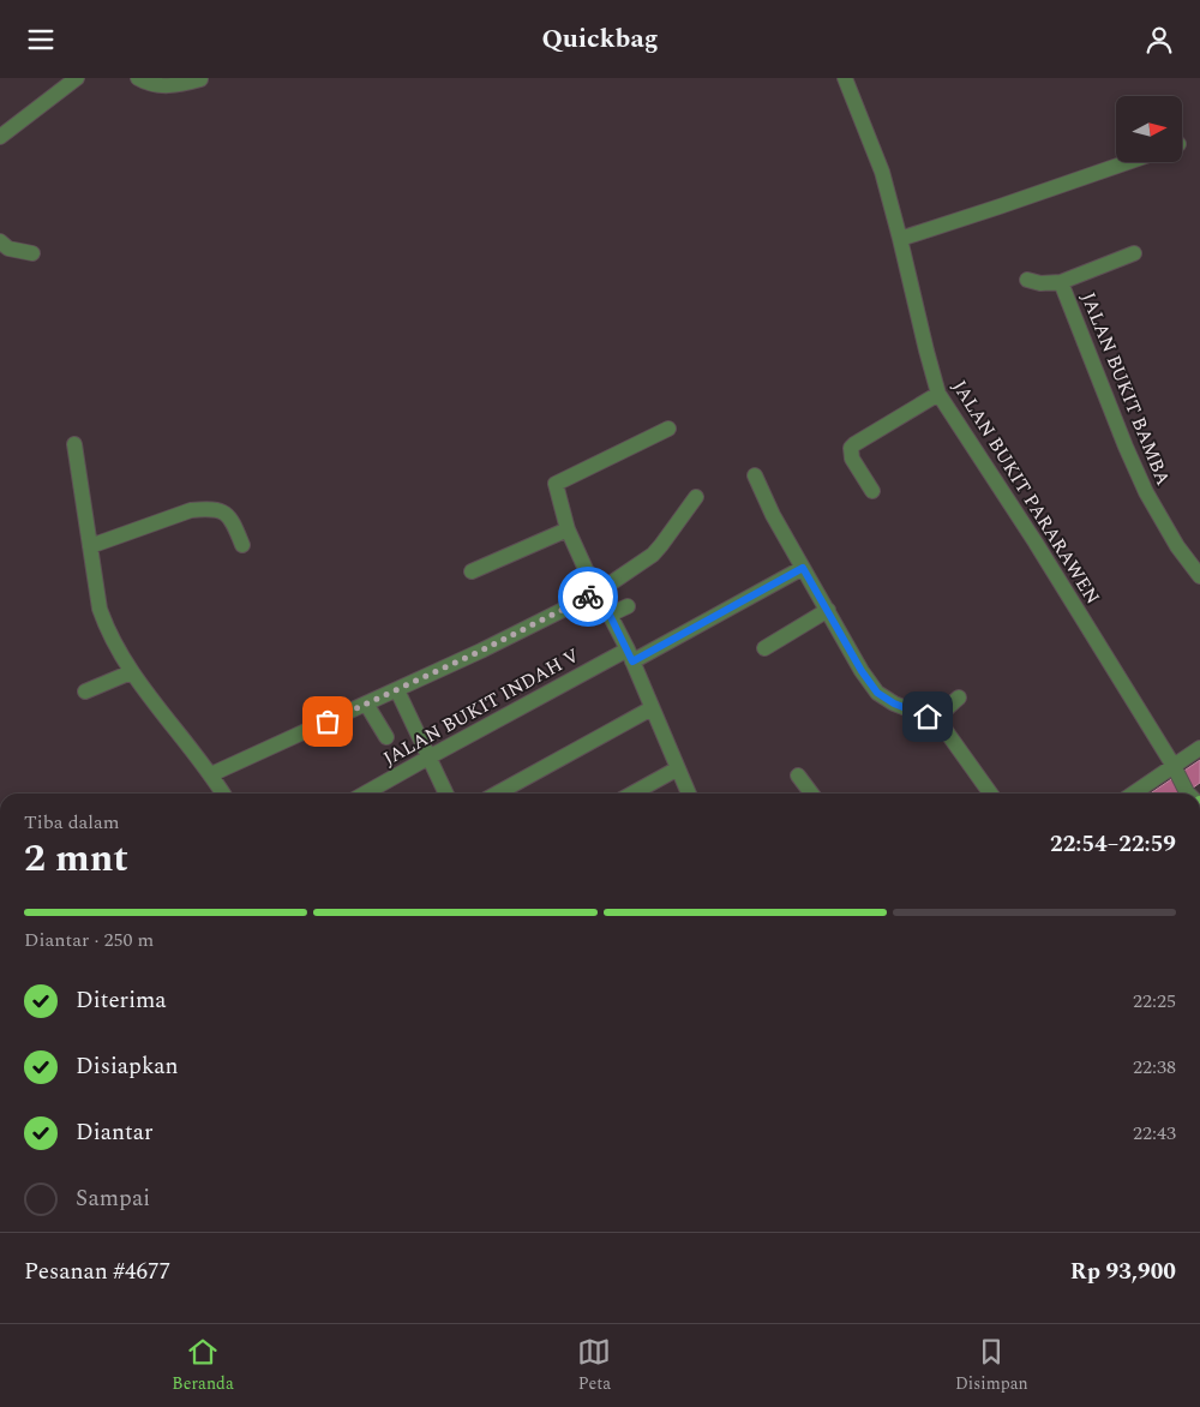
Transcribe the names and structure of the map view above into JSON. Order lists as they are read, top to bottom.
{
  "streets": {
    "street": ["JALAN BUKIT BAMBA", "JALAN BUKIT PARARAWEN", "JALAN BUKIT INDAH V"]
  },
  "north": "right",
  "page": {
    "header": "Quickbag",
    "heading": ["2 mnt", "Tiba dalam", "22:54–22:59"],
    "panel": ["Pesanan #4677", "Rp 93,900"],
    "bar": "Diantar · 250 m",
    "list": [
      ["Diterima", "22:25"],
      ["Disiapkan", "22:38"],
      ["Diantar", "22:43"],
      "Sampai"
    ],
    "tabs": ["Beranda", "Peta", "Disimpan"]
  }
}
